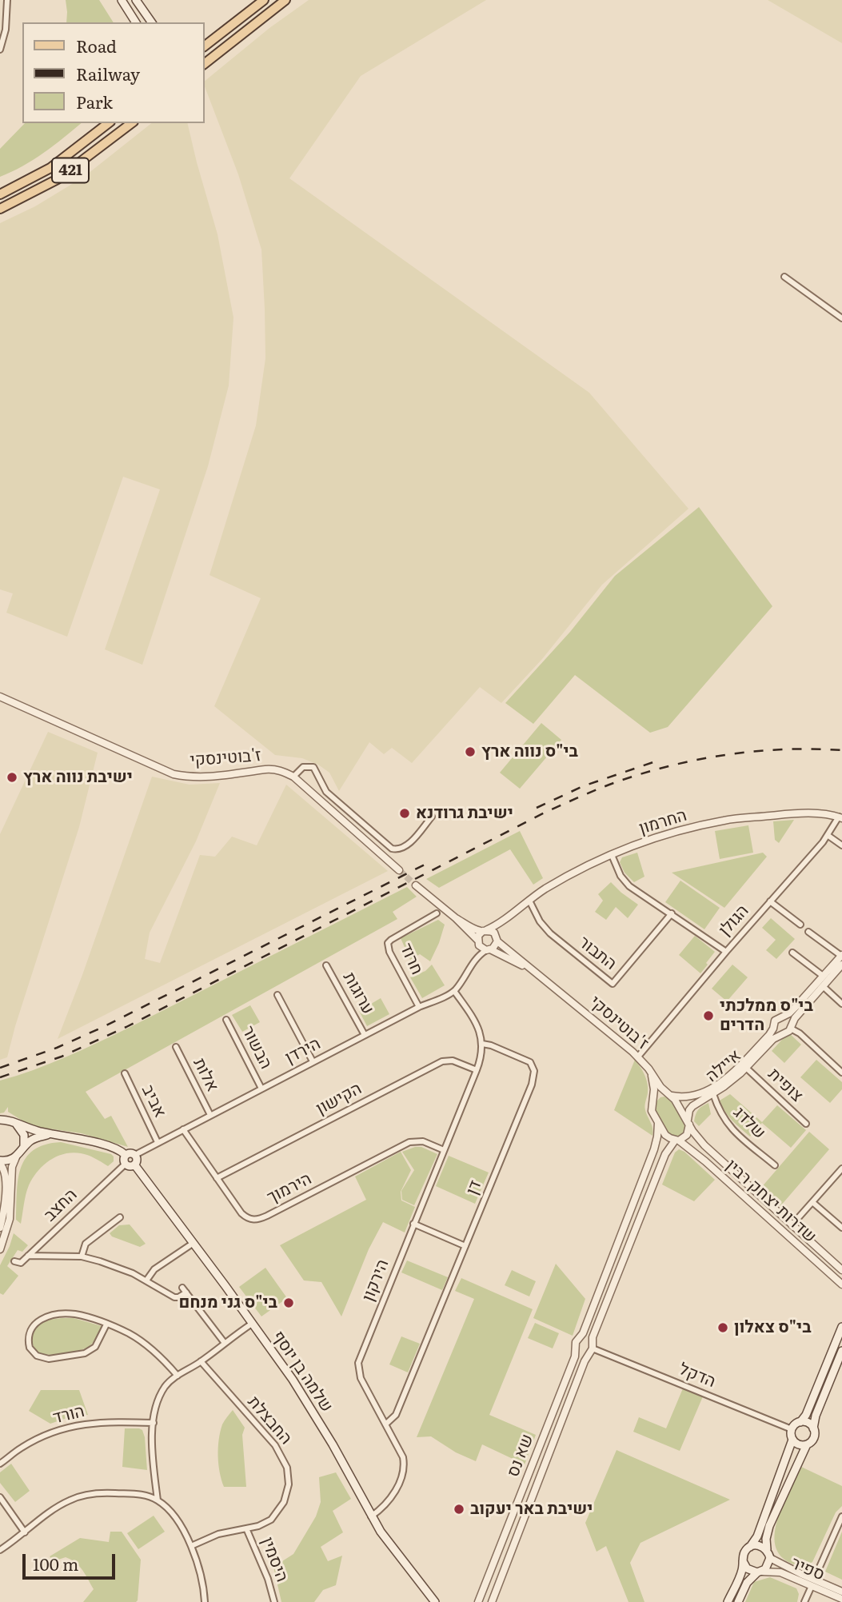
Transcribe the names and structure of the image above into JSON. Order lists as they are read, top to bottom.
{
  "streets": {
    "main road": ["421", "שלמה בן יוסף"],
    "street": [
      "ז'בוטינסקי",
      "החרמון",
      "הגולן",
      "התבור",
      "חרוד",
      "ערוגות",
      "הבשור",
      "הירדן",
      "איילה",
      "אלות",
      "צופית",
      "הקישון",
      "אביב",
      "שלדג",
      "דן",
      "הירמוך",
      "שדרות יצחק רבין",
      "החצב",
      "הירקון",
      "הדקל",
      "הורד",
      "החבצלת",
      "שא נס",
      "היסמין",
      "ספיר"
    ]
  },
  "crossings": [
    ["ז'בוטינסקי", "החרמון"],
    ["ז'בוטינסקי", "איילה"],
    ["ז'בוטינסקי", "שדרות יצחק רבין"],
    ["החרמון", "הגולן"],
    ["החרמון", "התבור"],
    ["הגולן", "התבור"],
    ["חרוד", "הירדן"],
    ["ערוגות", "הירדן"],
    ["הבשור", "הירדן"],
    ["הירדן", "אלות"],
    ["הירדן", "אביב"],
    ["הירדן", "הירמוך"],
    ["הירדן", "החצב"],
    ["הירדן", "שלמה בן יוסף"],
    ["איילה", "צופית"],
    ["איילה", "שלדג"],
    ["איילה", "שדרות יצחק רבין"],
    ["איילה", "שא נס"],
    ["הקישון", "הירמוך"],
    ["הקישון", "הירקון"],
    ["דן", "הירקון"],
    ["הירמוך", "הירקון"],
    ["שדרות יצחק רבין", "שא נס"],
    ["החצב", "שלמה בן יוסף"],
    ["הירקון", "שלמה בן יוסף"],
    ["הדקל", "שא נס"],
    ["החבצלת", "היסמין"]
  ],
  "places": [
    "בי\"ס נווה ארץ",
    "ישיבת נווה ארץ",
    "ישיבת גרודנא",
    "בי\"ס ממלכתי הדרים",
    "בי\"ס גני מנחם",
    "בי\"ס צאלון",
    "ישיבת באר יעקוב"
  ],
  "legend": ["Road", "Railway", "Park"],
  "scale_bar": "100 m"
}
